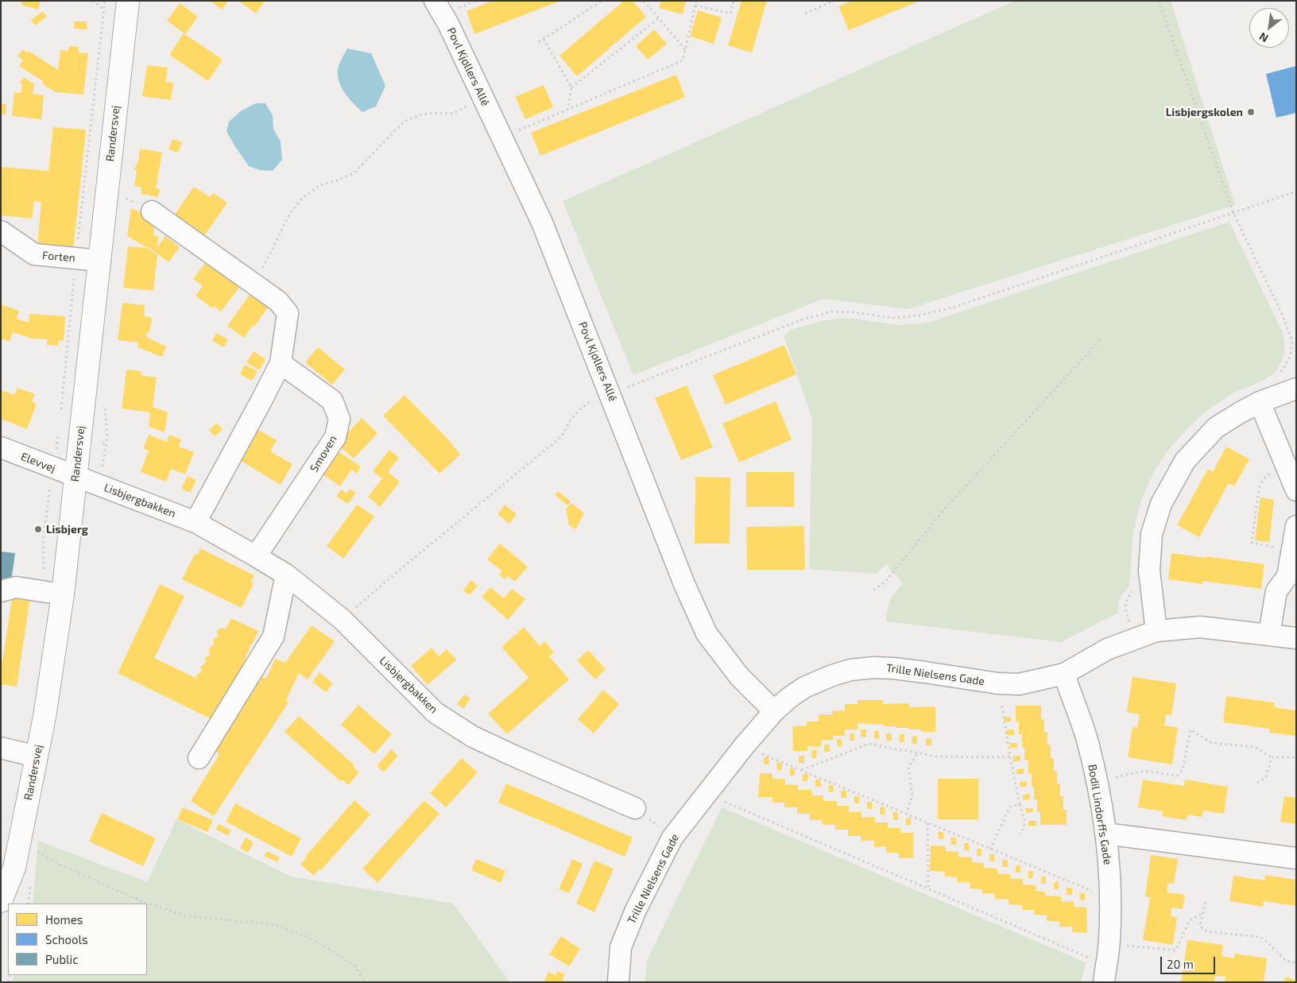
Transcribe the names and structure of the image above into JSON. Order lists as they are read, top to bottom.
{
  "streets": {
    "main road": ["Randersvej"],
    "street": [
      "Povl Kjøllers Allé",
      "Forten",
      "Smoven",
      "Elevvej",
      "Lisbjergbakken",
      "Trille Nielsens Gade",
      "Bodil Lindorffs Gade"
    ]
  },
  "crossings": [
    ["Povl Kjøllers Allé", "Trille Nielsens Gade"],
    ["Randersvej", "Forten"],
    ["Randersvej", "Elevvej"],
    ["Randersvej", "Lisbjergbakken"],
    ["Smoven", "Lisbjergbakken"],
    ["Elevvej", "Lisbjergbakken"],
    ["Trille Nielsens Gade", "Bodil Lindorffs Gade"]
  ],
  "places": ["Lisbjergskolen", "Lisbjerg"],
  "legend": ["Homes", "Schools", "Public"],
  "scale_bar": "20 m",
  "north": "bottom left"
}
